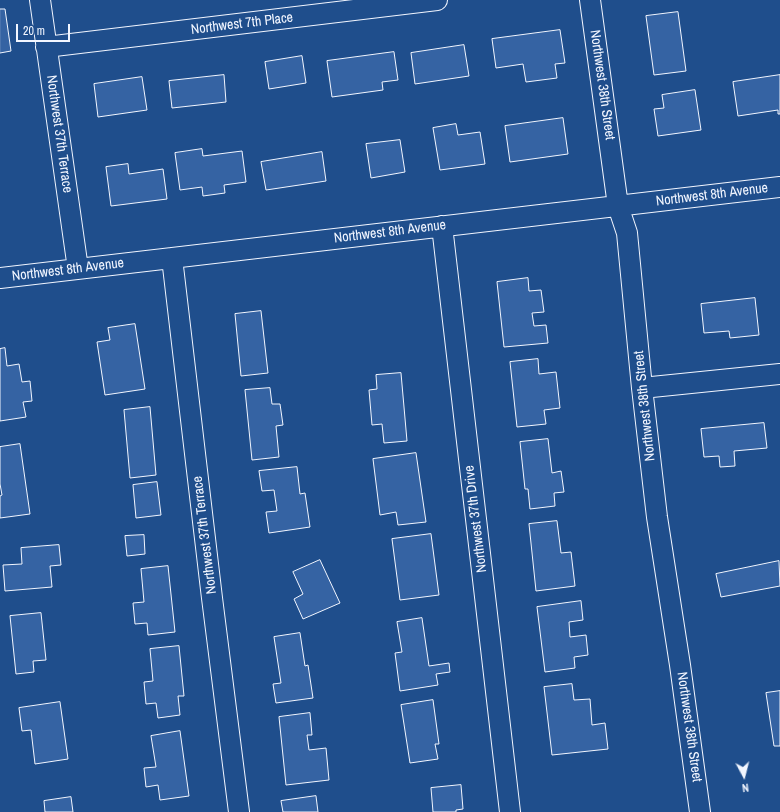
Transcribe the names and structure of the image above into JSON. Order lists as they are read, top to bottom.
{
  "streets": {
    "street": [
      "Northwest 7th Place",
      "Northwest 38th Street",
      "Northwest 37th Terrace",
      "Northwest 8th Avenue",
      "Northwest 37th Drive"
    ]
  },
  "crossings": [
    ["Northwest 7th Place", "Northwest 37th Terrace"],
    ["Northwest 38th Street", "Northwest 8th Avenue"],
    ["Northwest 37th Terrace", "Northwest 8th Avenue"],
    ["Northwest 8th Avenue", "Northwest 37th Drive"]
  ],
  "scale_bar": "20 m",
  "north": "bottom"
}
